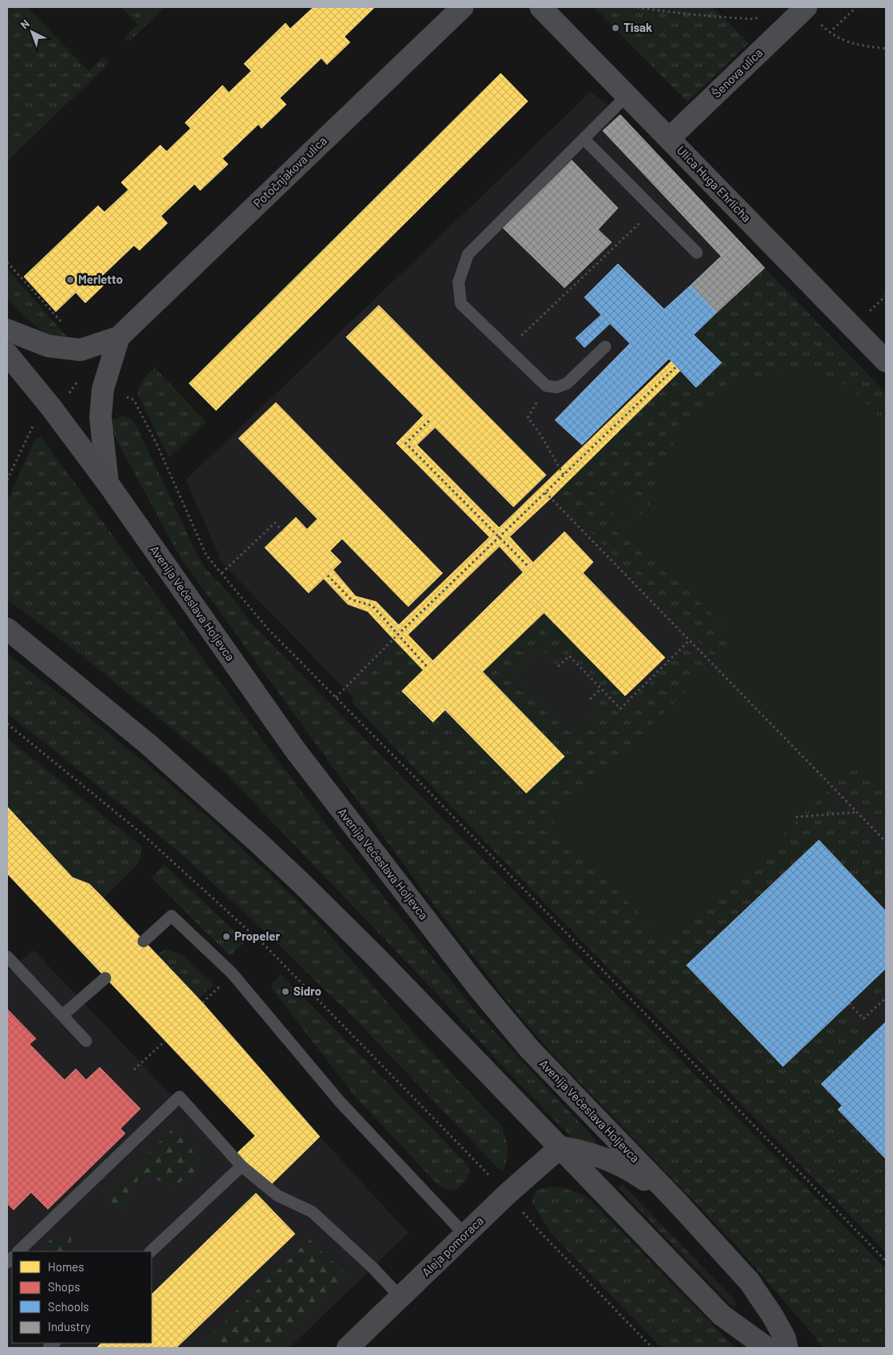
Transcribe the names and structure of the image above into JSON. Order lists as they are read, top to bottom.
{
  "streets": {
    "street": [
      "Šenova ulica",
      "Potočnjakova ulica",
      "Ulica Huga Ehrlicha",
      "Avenija Većeslava Holjevca",
      "Aleja pomoraca"
    ]
  },
  "crossings": [
    ["Šenova ulica", "Ulica Huga Ehrlicha"],
    ["Potočnjakova ulica", "Avenija Većeslava Holjevca"]
  ],
  "places": [
    "Tisak",
    "Merletto",
    "Propeler",
    "Sidro"
  ],
  "legend": [
    "Homes",
    "Shops",
    "Schools",
    "Industry"
  ],
  "north": "top left"
}
